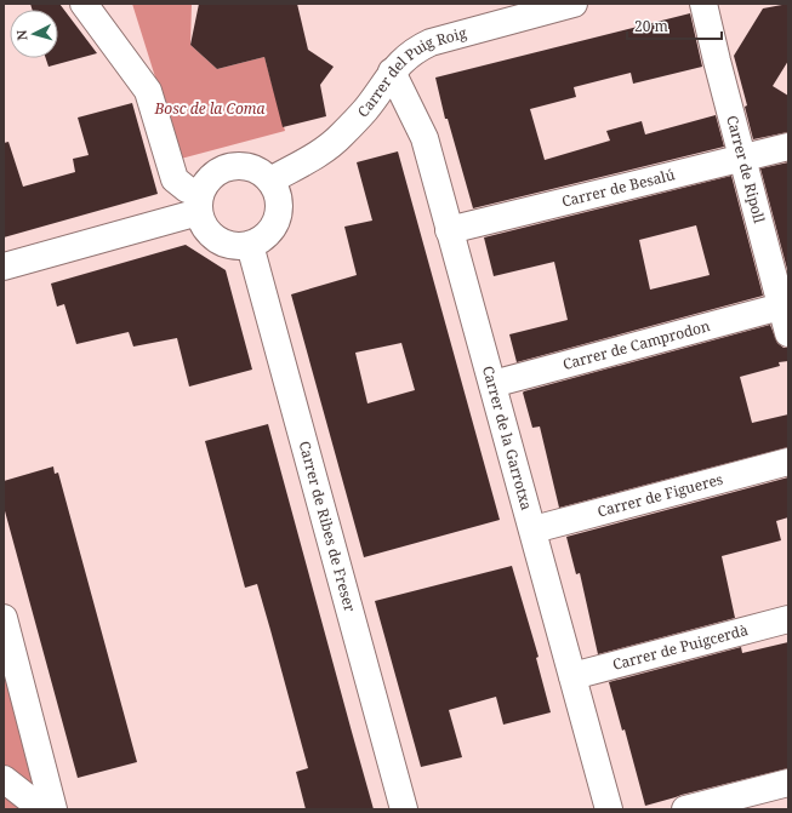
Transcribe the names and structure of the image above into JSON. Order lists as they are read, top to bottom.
{
  "streets": {
    "street": [
      "Carrer del Puig Roig",
      "Carrer de Ripoll",
      "Carrer de Besalú",
      "Carrer de Camprodon",
      "Carrer de la Garrotxa",
      "Carrer de Figueres",
      "Carrer de Ribes de Freser",
      "Carrer de Puigcerdà"
    ]
  },
  "crossings": [
    ["Carrer del Puig Roig", "Carrer de la Garrotxa"],
    ["Carrer del Puig Roig", "Carrer de Ribes de Freser"],
    ["Carrer de Ripoll", "Carrer de Besalú"],
    ["Carrer de Ripoll", "Carrer de Camprodon"],
    ["Carrer de Besalú", "Carrer de la Garrotxa"],
    ["Carrer de Camprodon", "Carrer de la Garrotxa"],
    ["Carrer de la Garrotxa", "Carrer de Figueres"],
    ["Carrer de la Garrotxa", "Carrer de Puigcerdà"]
  ],
  "parks": ["Bosc de la Coma"],
  "scale_bar": "20 m",
  "north": "left"
}
